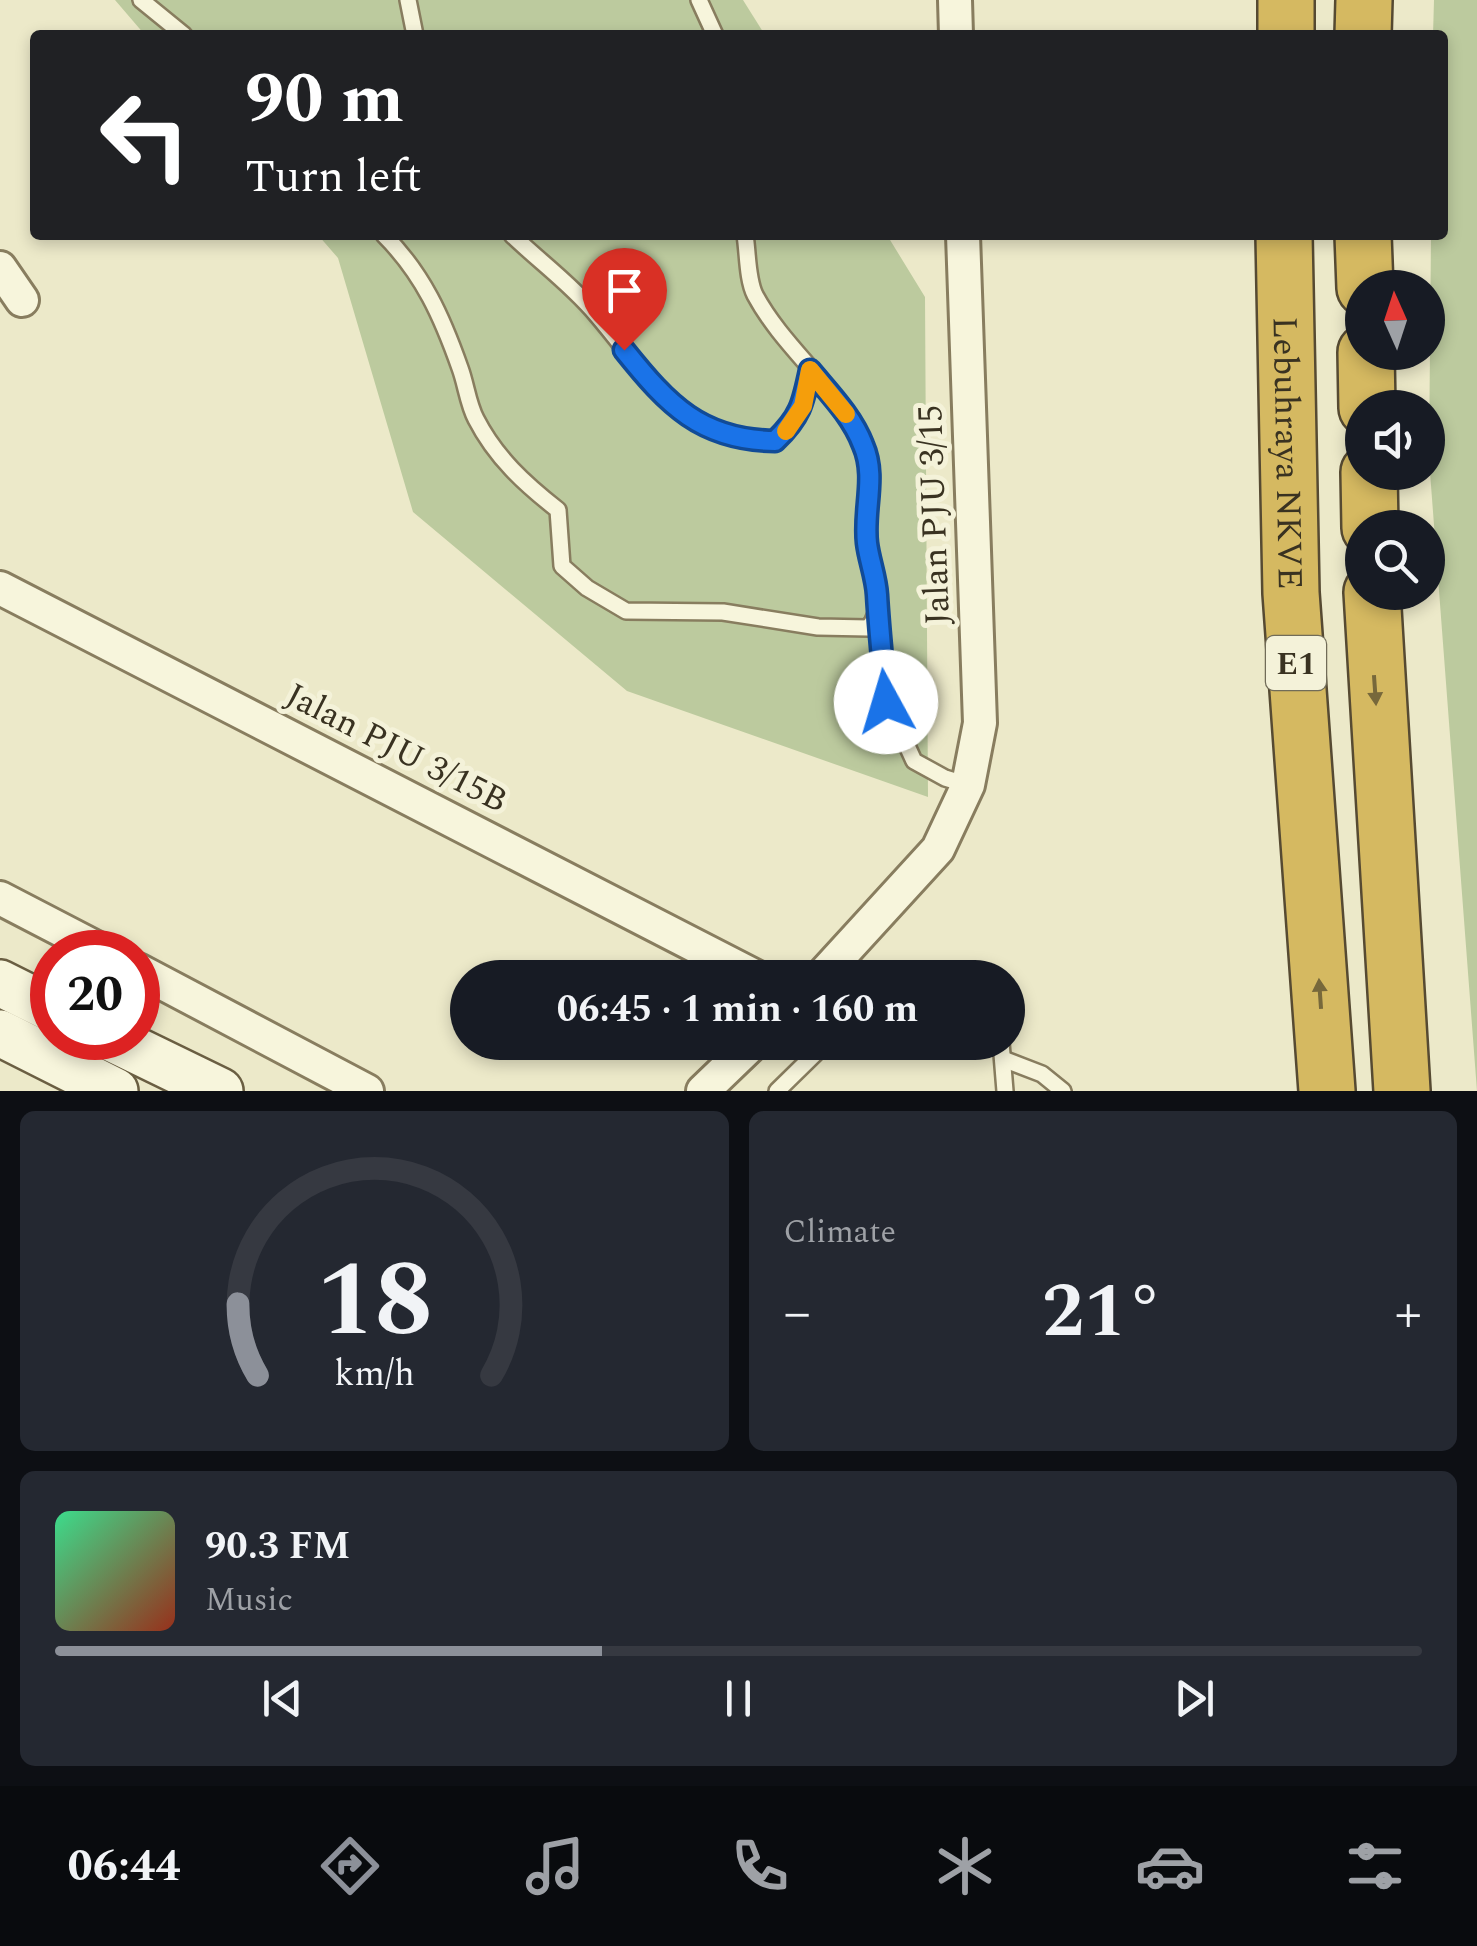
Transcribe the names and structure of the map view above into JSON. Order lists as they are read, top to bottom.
{
  "streets": {
    "highway": ["Lebuhraya NKVE", "E1"],
    "street": ["Jalan PJU 3/15", "Jalan PJU 3/15B"]
  },
  "north": "top",
  "page": {
    "turn": ["90 m", "Turn left"],
    "limit": "20",
    "trip": "06:45 · 1 min · 160 m",
    "tile": "Climate",
    "heat": ["−", "21°", "+"],
    "song": ["90.3 FM", "Music"],
    "tabs": "06:44",
    "gauge": ["18", "km/h"]
  }
}
